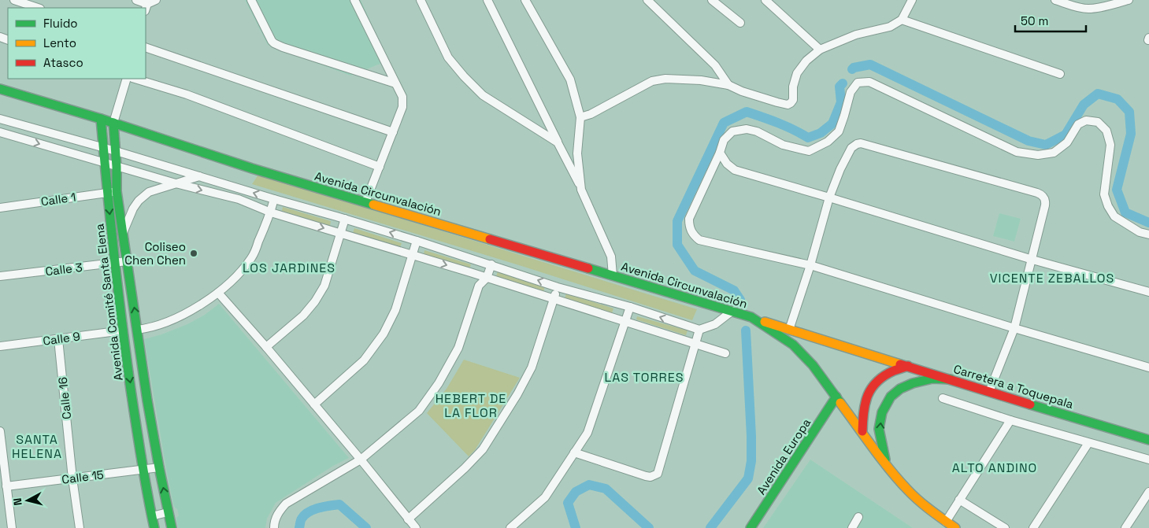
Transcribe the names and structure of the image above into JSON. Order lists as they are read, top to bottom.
{
  "streets": {
    "main road": [
      "Avenida Circunvalación",
      "Avenida Comité Santa Elena",
      "Carretera a Toquepala",
      "Avenida Europa"
    ],
    "street": [
      "Calle 1",
      "Calle 3",
      "Calle 9",
      "Calle 16",
      "Calle 15"
    ]
  },
  "crossings": [
    ["Avenida Circunvalación", "Avenida Comité Santa Elena"],
    ["Avenida Circunvalación", "Carretera a Toquepala"],
    ["Avenida Circunvalación", "Avenida Europa"],
    ["Calle 1", "Avenida Comité Santa Elena"],
    ["Calle 3", "Avenida Comité Santa Elena"],
    ["Avenida Comité Santa Elena", "Calle 9"],
    ["Avenida Comité Santa Elena", "Calle 15"],
    ["Calle 9", "Calle 16"],
    ["Calle 16", "Calle 15"]
  ],
  "districts": [
    "LOS JARDINES",
    "VICENTE ZEBALLOS",
    "LAS TORRES",
    "HEBERT DE LA FLOR",
    "SANTA HELENA",
    "ALTO ANDINO"
  ],
  "places": ["Coliseo Chen Chen"],
  "legend": ["Fluido", "Lento", "Atasco"],
  "scale_bar": "50 m",
  "north": "left"
}
